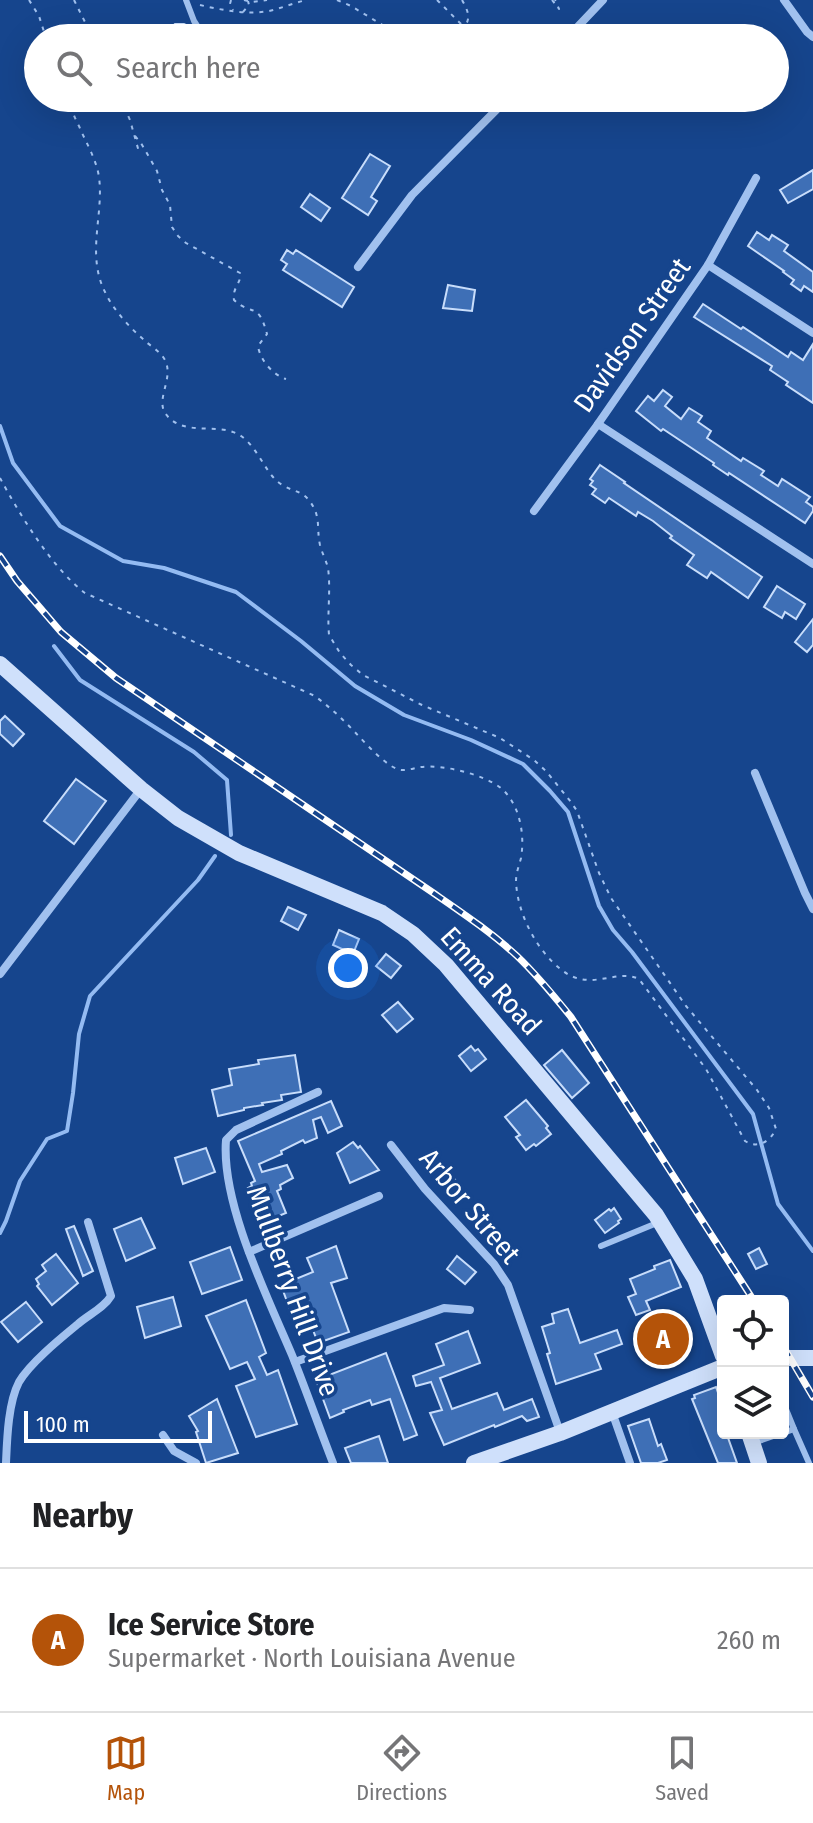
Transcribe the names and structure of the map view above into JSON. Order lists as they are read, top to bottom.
{
  "streets": {
    "street": [
      "Davidson Street",
      "Emma Road",
      "Arbor Street",
      "Mullberry Hill Drive"
    ]
  },
  "scale_bar": "100 m",
  "page": {
    "search": "Search here",
    "pins": "A",
    "scale": "100 m",
    "heading": "Nearby",
    "list": [
      {
        "mark": "A",
        "name": "Ice Service Store",
        "note": "Supermarket · North Louisiana Avenue",
        "value": "260 m"
      }
    ],
    "nav": ["Map", "Directions", "Saved"]
  }
}
